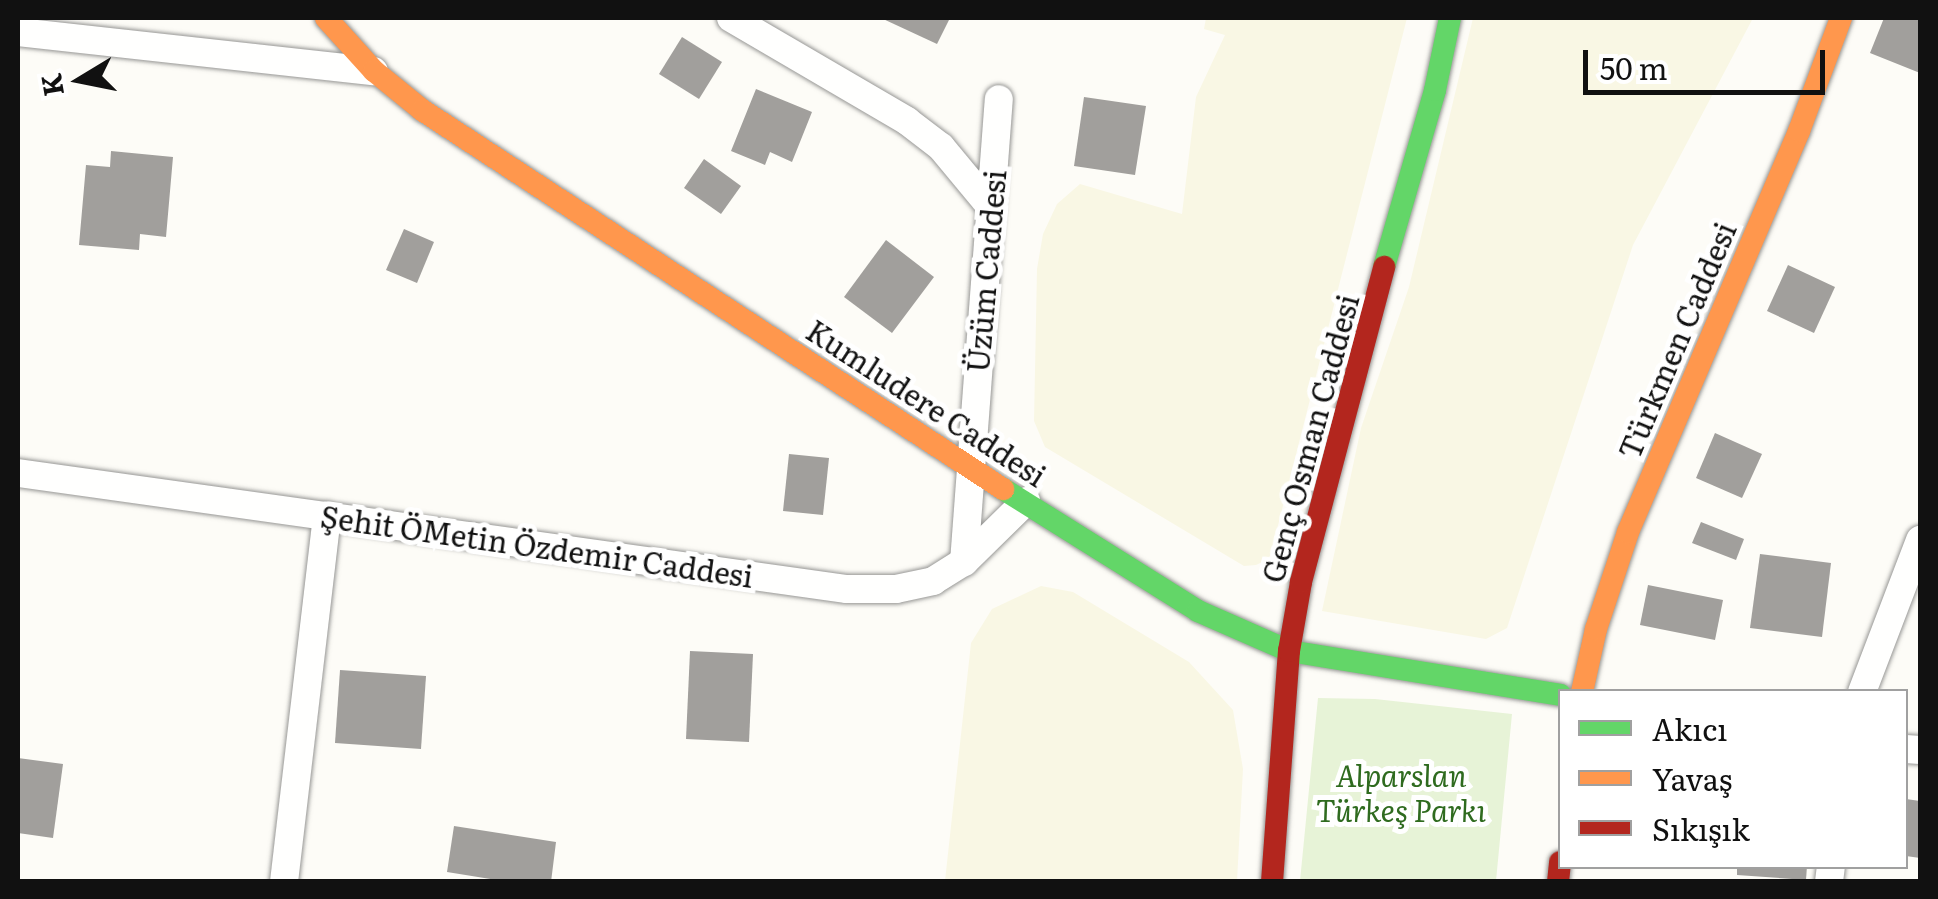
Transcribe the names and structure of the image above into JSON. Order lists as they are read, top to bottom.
{
  "streets": {
    "street": [
      "Üzüm Caddesi",
      "Türkmen Caddesi",
      "Kumludere Caddesi",
      "Genç Osman Caddesi",
      "Şehit ÖMetin Özdemir Caddesi"
    ]
  },
  "crossings": [
    ["Üzüm Caddesi", "Kumludere Caddesi"],
    ["Üzüm Caddesi", "Şehit ÖMetin Özdemir Caddesi"],
    ["Kumludere Caddesi", "Genç Osman Caddesi"],
    ["Kumludere Caddesi", "Şehit ÖMetin Özdemir Caddesi"]
  ],
  "parks": ["Alparslan Türkeş Parkı"],
  "legend": ["Akıcı", "Yavaş", "Sıkışık"],
  "scale_bar": "50 m",
  "north": "left"
}
